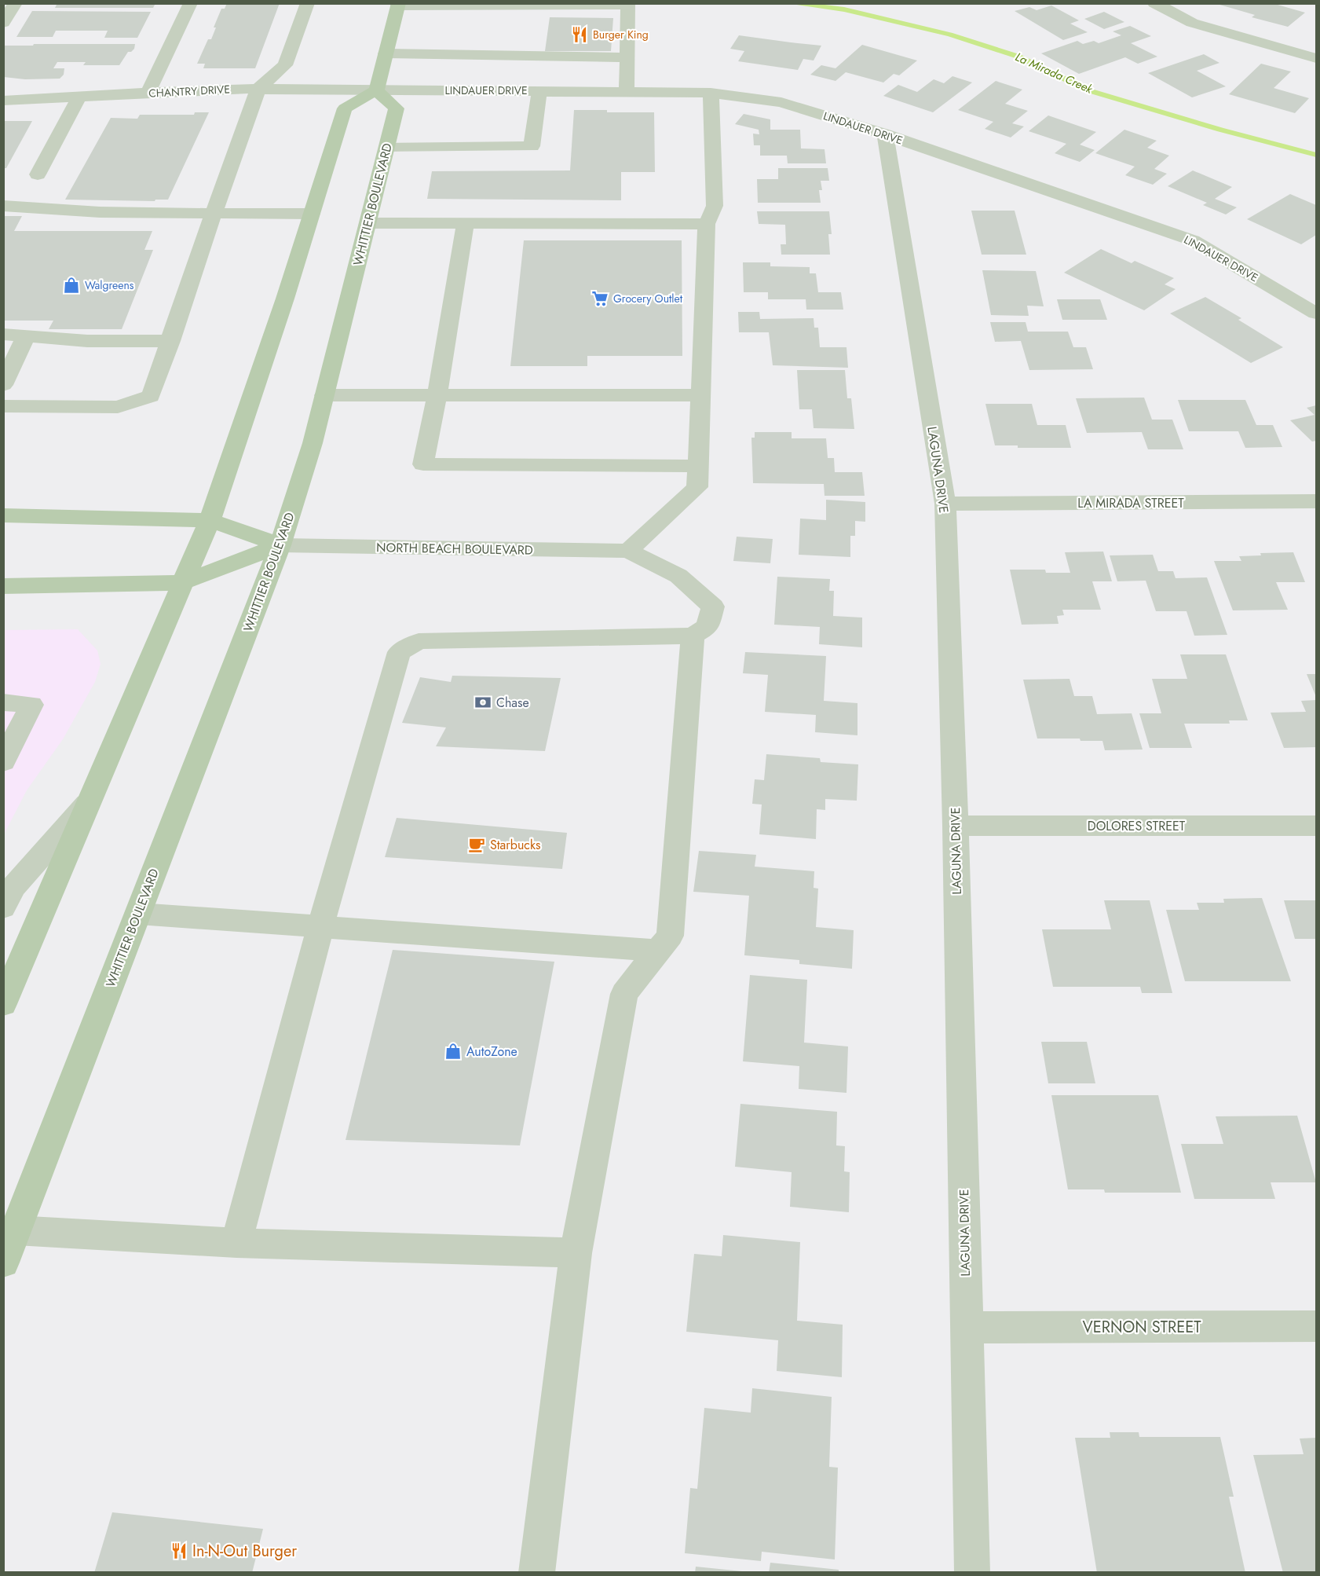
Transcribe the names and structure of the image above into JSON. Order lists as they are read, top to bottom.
{
  "streets": {
    "main road": ["WHITTIER BOULEVARD", "NORTH BEACH BOULEVARD"],
    "street": [
      "LINDAUER DRIVE",
      "CHANTRY DRIVE",
      "LAGUNA DRIVE",
      "LA MIRADA STREET",
      "DOLORES STREET",
      "VERNON STREET"
    ]
  },
  "crossings": [
    ["LINDAUER DRIVE", "CHANTRY DRIVE"],
    ["LINDAUER DRIVE", "WHITTIER BOULEVARD"],
    ["LINDAUER DRIVE", "LAGUNA DRIVE"],
    ["CHANTRY DRIVE", "WHITTIER BOULEVARD"],
    ["WHITTIER BOULEVARD", "NORTH BEACH BOULEVARD"],
    ["LAGUNA DRIVE", "LA MIRADA STREET"],
    ["LAGUNA DRIVE", "DOLORES STREET"],
    ["LAGUNA DRIVE", "VERNON STREET"]
  ],
  "water": ["La Mirada Creek"],
  "places": {
    "restaurant": ["Burger King", "In-N-Out Burger"],
    "shop": ["Walgreens", "AutoZone"],
    "supermarket": ["Grocery Outlet"],
    "bank": ["Chase"],
    "cafe": ["Starbucks"]
  }
}
